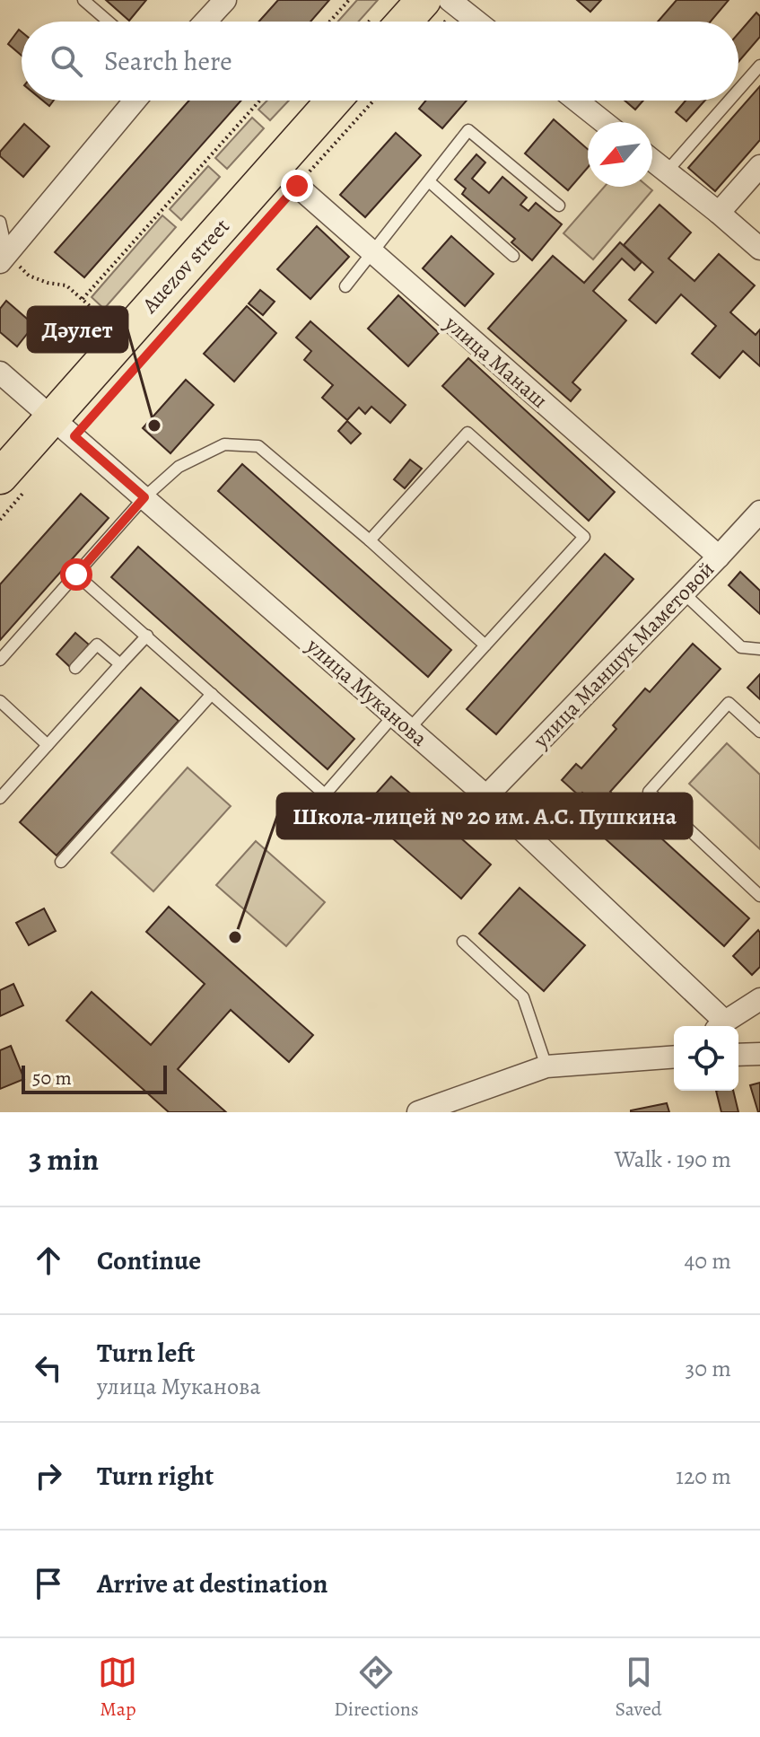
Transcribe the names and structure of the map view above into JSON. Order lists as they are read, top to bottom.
{
  "streets": {
    "main road": ["Auezov street"],
    "street": ["улица Манаш", "улица Маншук Маметовой", "улица Муканова"]
  },
  "crossings": [
    ["Auezov street", "улица Манаш"],
    ["Auezov street", "улица Муканова"],
    ["улица Манаш", "улица Маншук Маметовой"],
    ["улица Маншук Маметовой", "улица Муканова"]
  ],
  "places": ["Дәулет", "Школа-лицей № 20 им. А.С. Пушкина"],
  "scale_bar": "50 m",
  "north": "bottom left",
  "page": {
    "search": "Search here",
    "scale": "50 m",
    "heading": ["3 min", "Walk · 190 m"],
    "list": [
      ["Continue", "40 m"],
      ["Turn left", "улица Муканова", "30 m"],
      ["Turn right", "120 m"],
      "Arrive at destination"
    ],
    "nav": ["Map", "Directions", "Saved"]
  }
}
